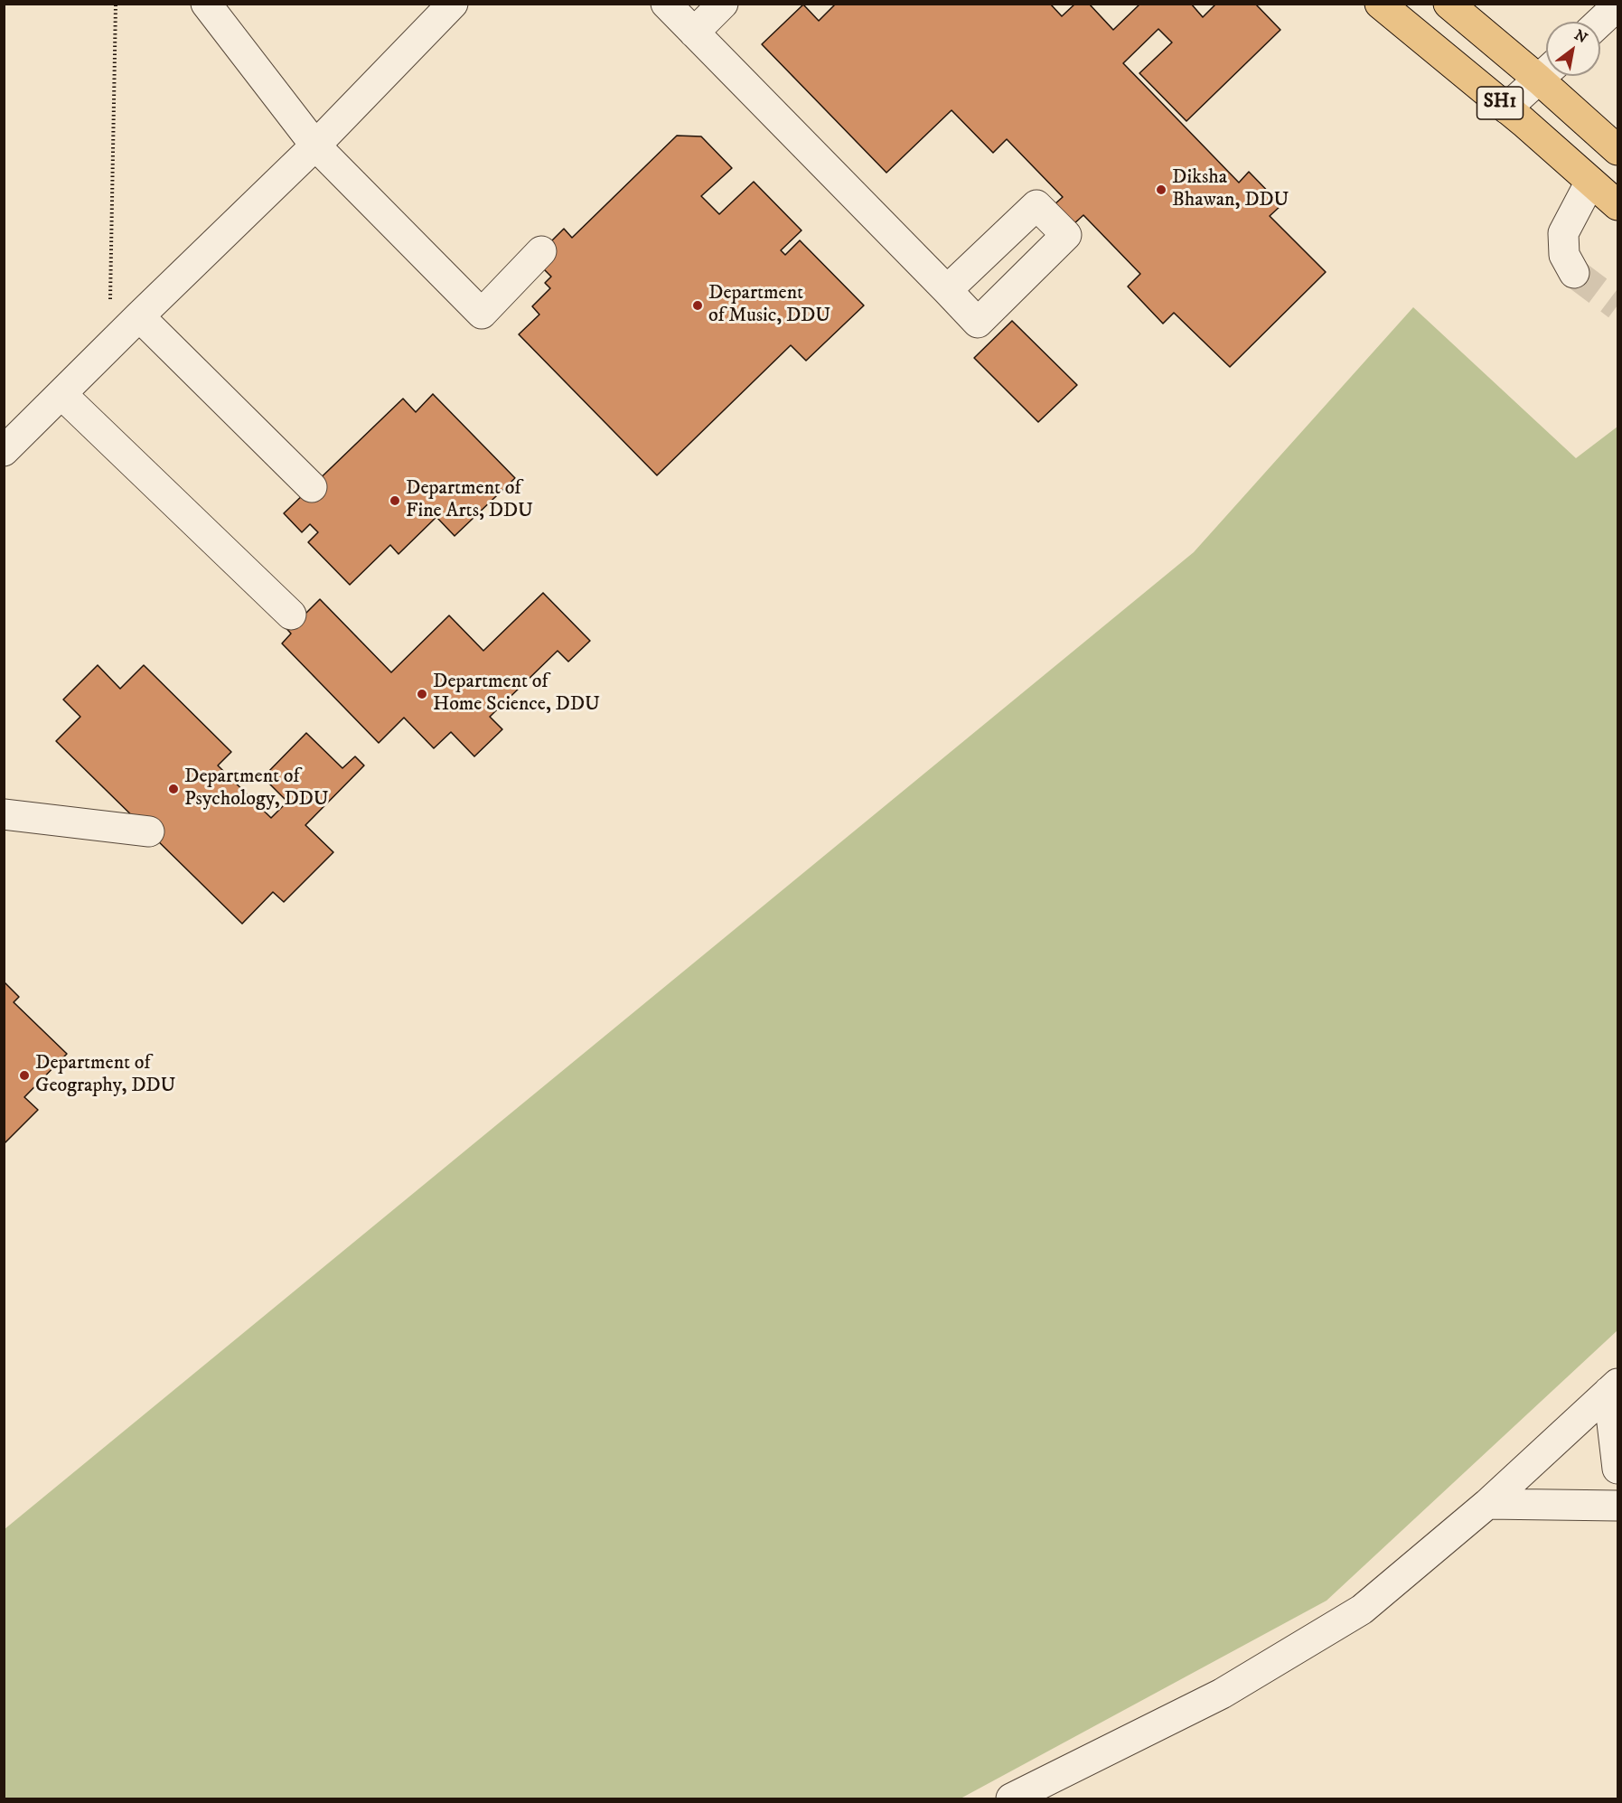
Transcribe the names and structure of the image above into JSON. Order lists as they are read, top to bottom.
{
  "streets": {
    "main road": ["SH1"]
  },
  "places": [
    "Diksha Bhawan, DDU",
    "Department of Music, DDU",
    "Department of Fine Arts, DDU",
    "Department of Home Science, DDU",
    "Department of Psychology, DDU",
    "Department of Geography, DDU"
  ],
  "north": "top right"
}
